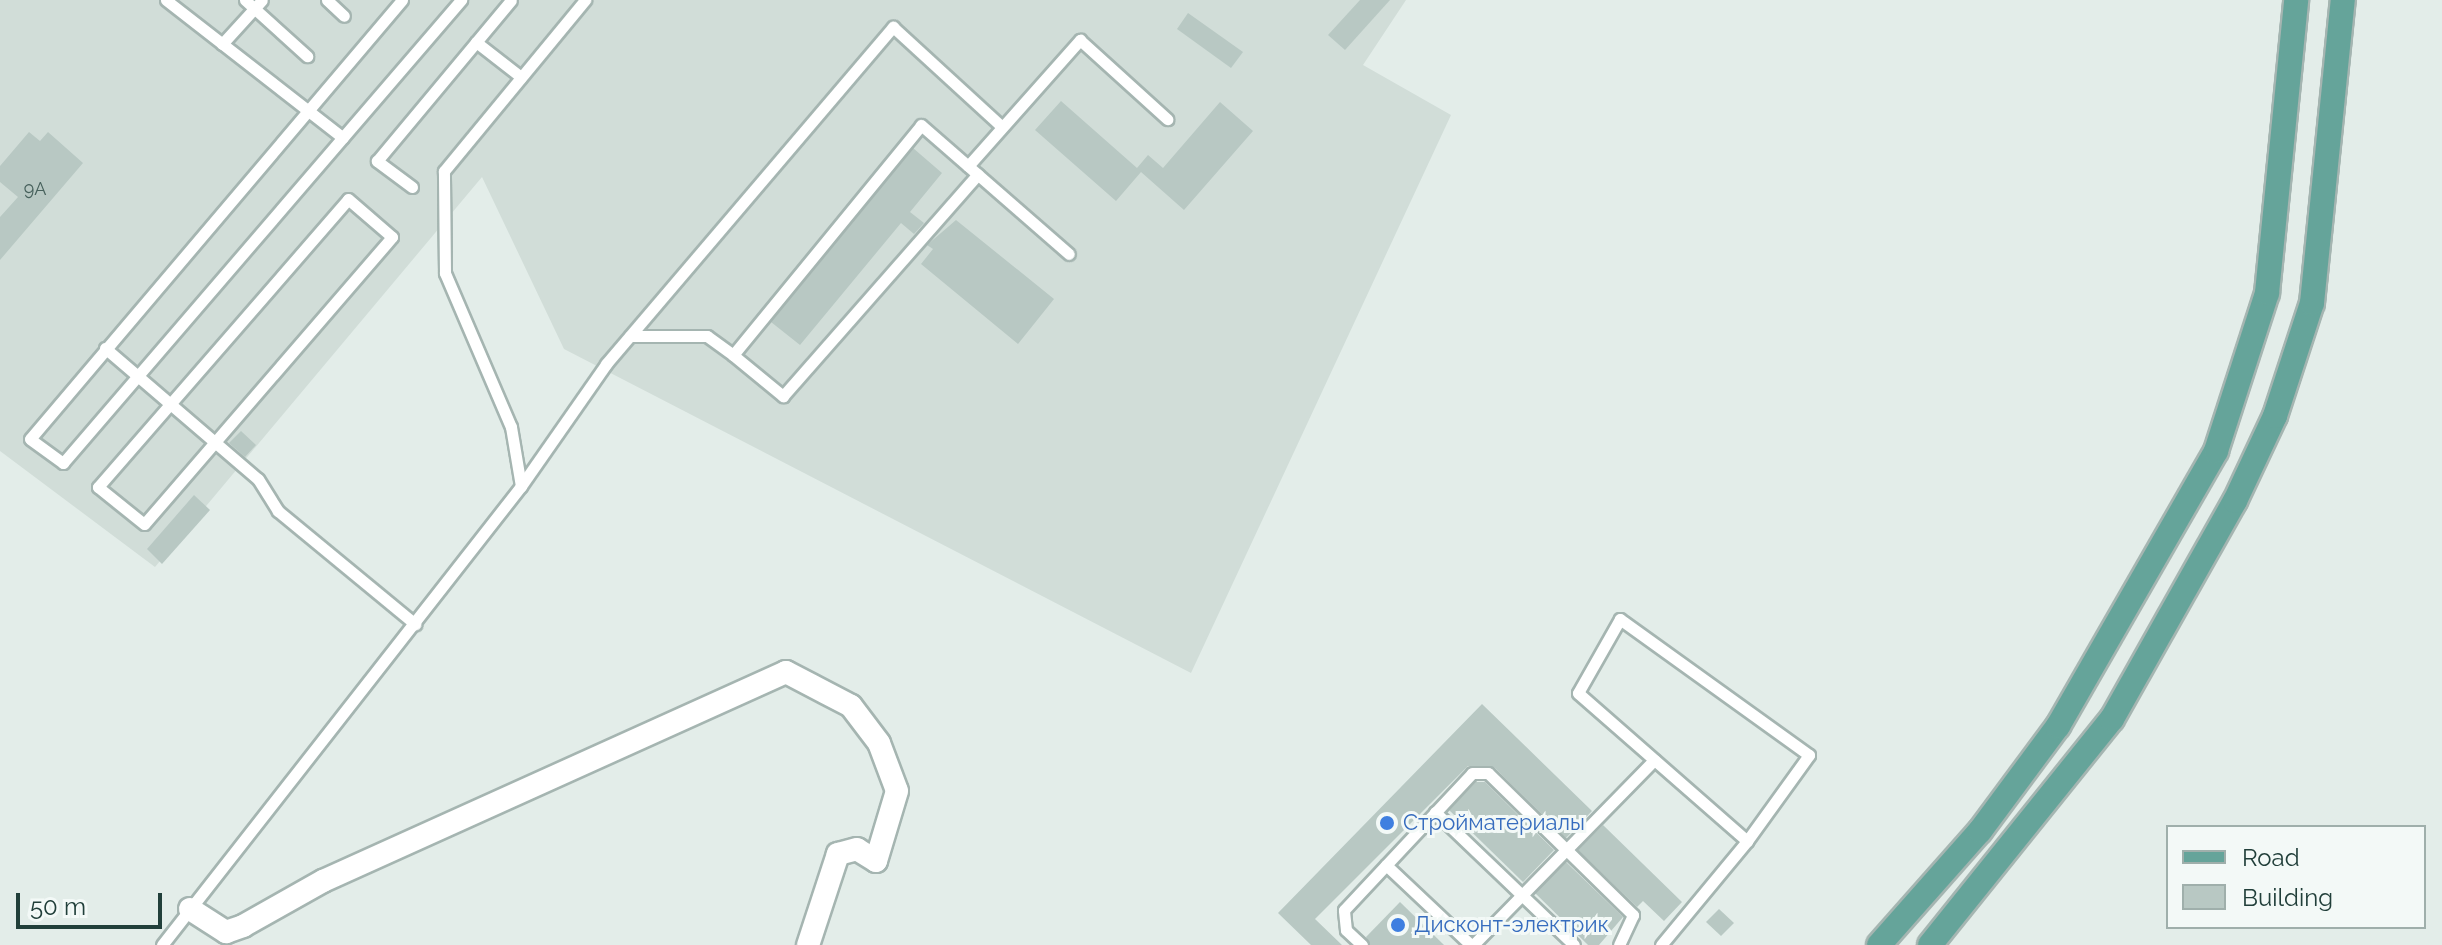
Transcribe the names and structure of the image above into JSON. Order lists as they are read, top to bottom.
{
  "places": ["Стройматериалы", "Дисконт-электрик"],
  "house_numbers": ["9А"],
  "legend": ["Road", "Building"],
  "scale_bar": "50 m"
}
